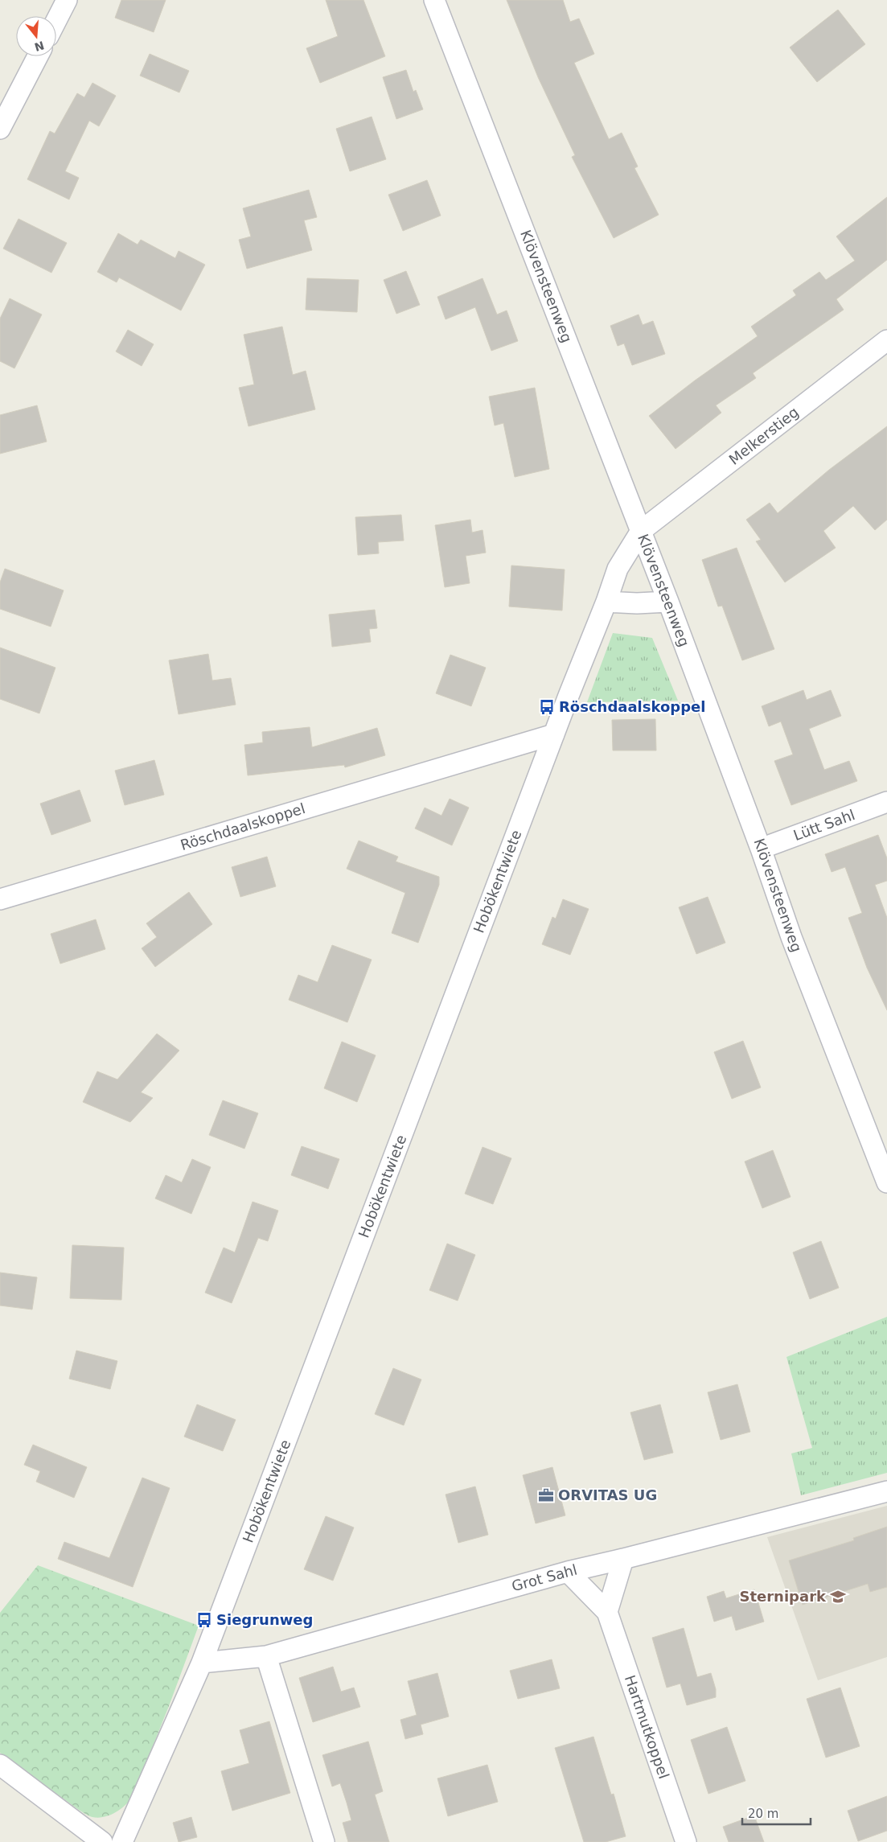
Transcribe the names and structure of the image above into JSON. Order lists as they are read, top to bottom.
{
  "streets": {
    "street": [
      "Klövensteenweg",
      "Melkerstieg",
      "Lütt Sahl",
      "Röschdaalskoppel",
      "Hobökentwiete",
      "Grot Sahl",
      "Hartmutkoppel"
    ]
  },
  "crossings": [
    ["Klövensteenweg", "Melkerstieg"],
    ["Klövensteenweg", "Lütt Sahl"],
    ["Klövensteenweg", "Hobökentwiete"],
    ["Melkerstieg", "Hobökentwiete"],
    ["Röschdaalskoppel", "Hobökentwiete"],
    ["Hobökentwiete", "Grot Sahl"],
    ["Grot Sahl", "Hartmutkoppel"]
  ],
  "places": {
    "bus stop": ["Röschdaalskoppel", "Siegrunweg"],
    "office": ["ORVITAS UG"],
    "school or university": ["Sternipark"]
  },
  "scale_bar": "20 m",
  "north": "bottom"
}
